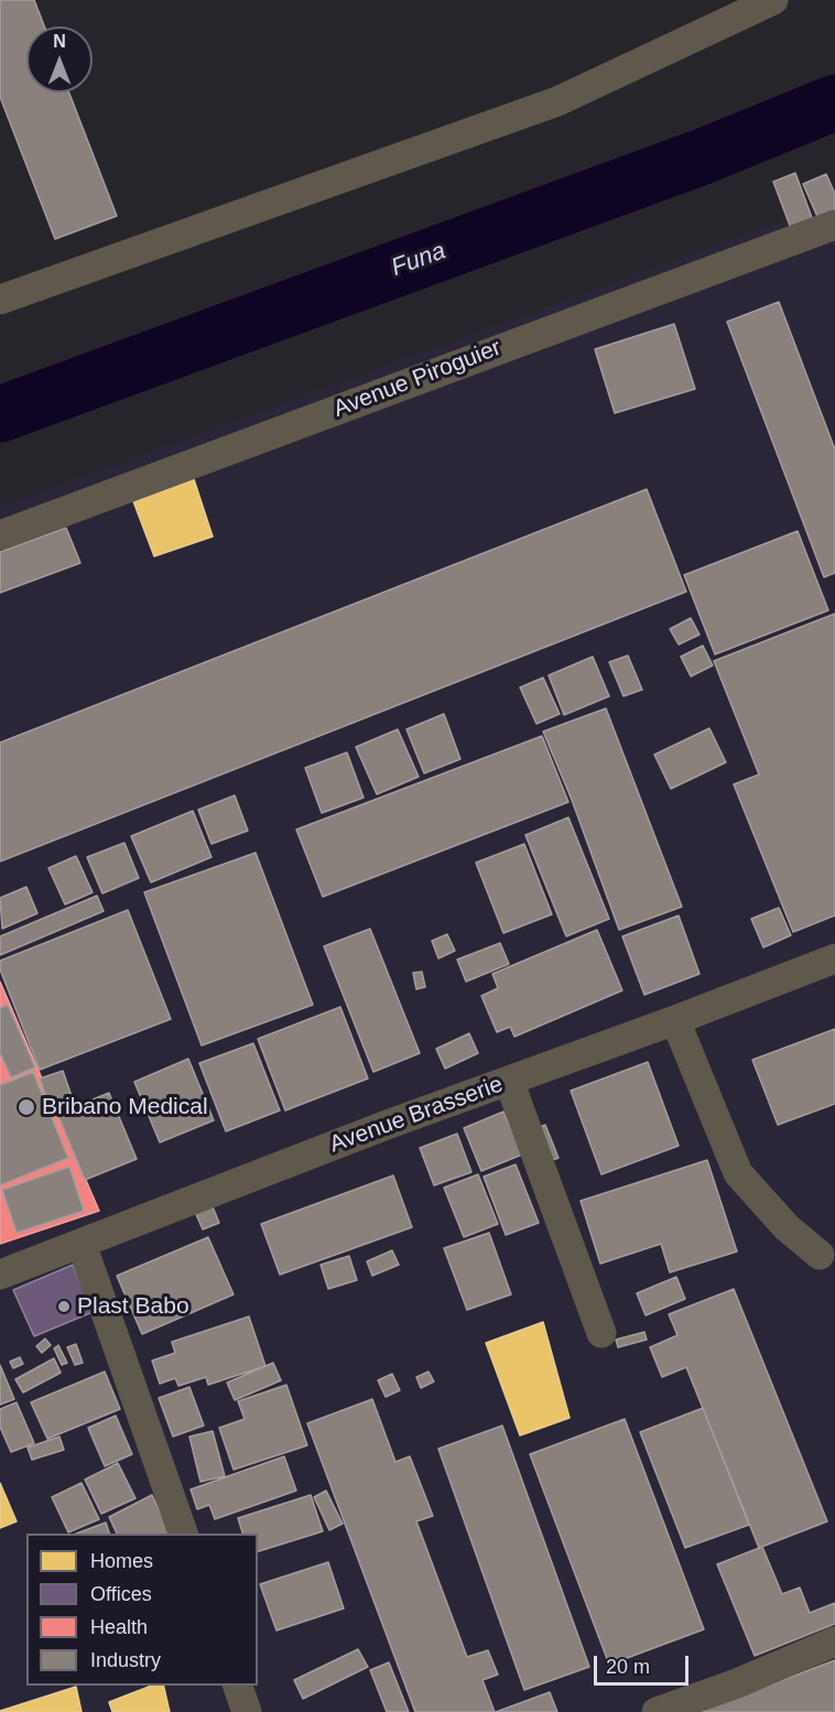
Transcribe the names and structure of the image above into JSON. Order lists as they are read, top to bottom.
{
  "streets": {
    "street": ["Avenue Piroguier", "Avenue Brasserie"]
  },
  "water": ["Funa"],
  "places": ["Bribano Medical", "Plast Babo"],
  "legend": [
    "Homes",
    "Offices",
    "Health",
    "Industry"
  ],
  "scale_bar": "20 m",
  "north": "top"
}
